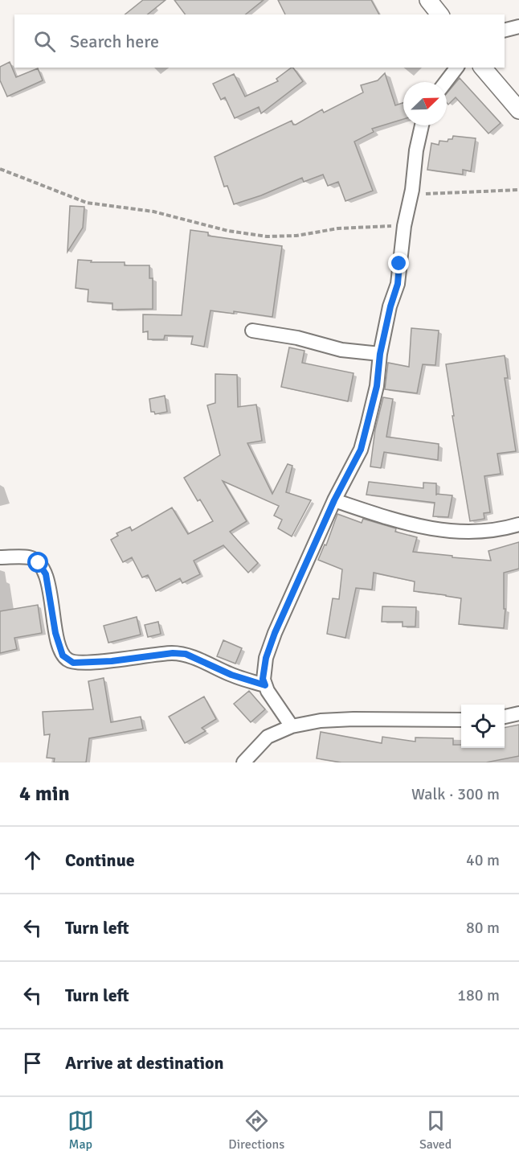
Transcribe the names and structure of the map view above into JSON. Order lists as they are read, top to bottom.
{
  "north": "top right",
  "page": {
    "search": "Search here",
    "heading": ["4 min", "Walk · 300 m"],
    "list": [
      ["Continue", "40 m"],
      ["Turn left", "80 m"],
      ["Turn left", "180 m"],
      "Arrive at destination"
    ],
    "nav": ["Map", "Directions", "Saved"]
  }
}
